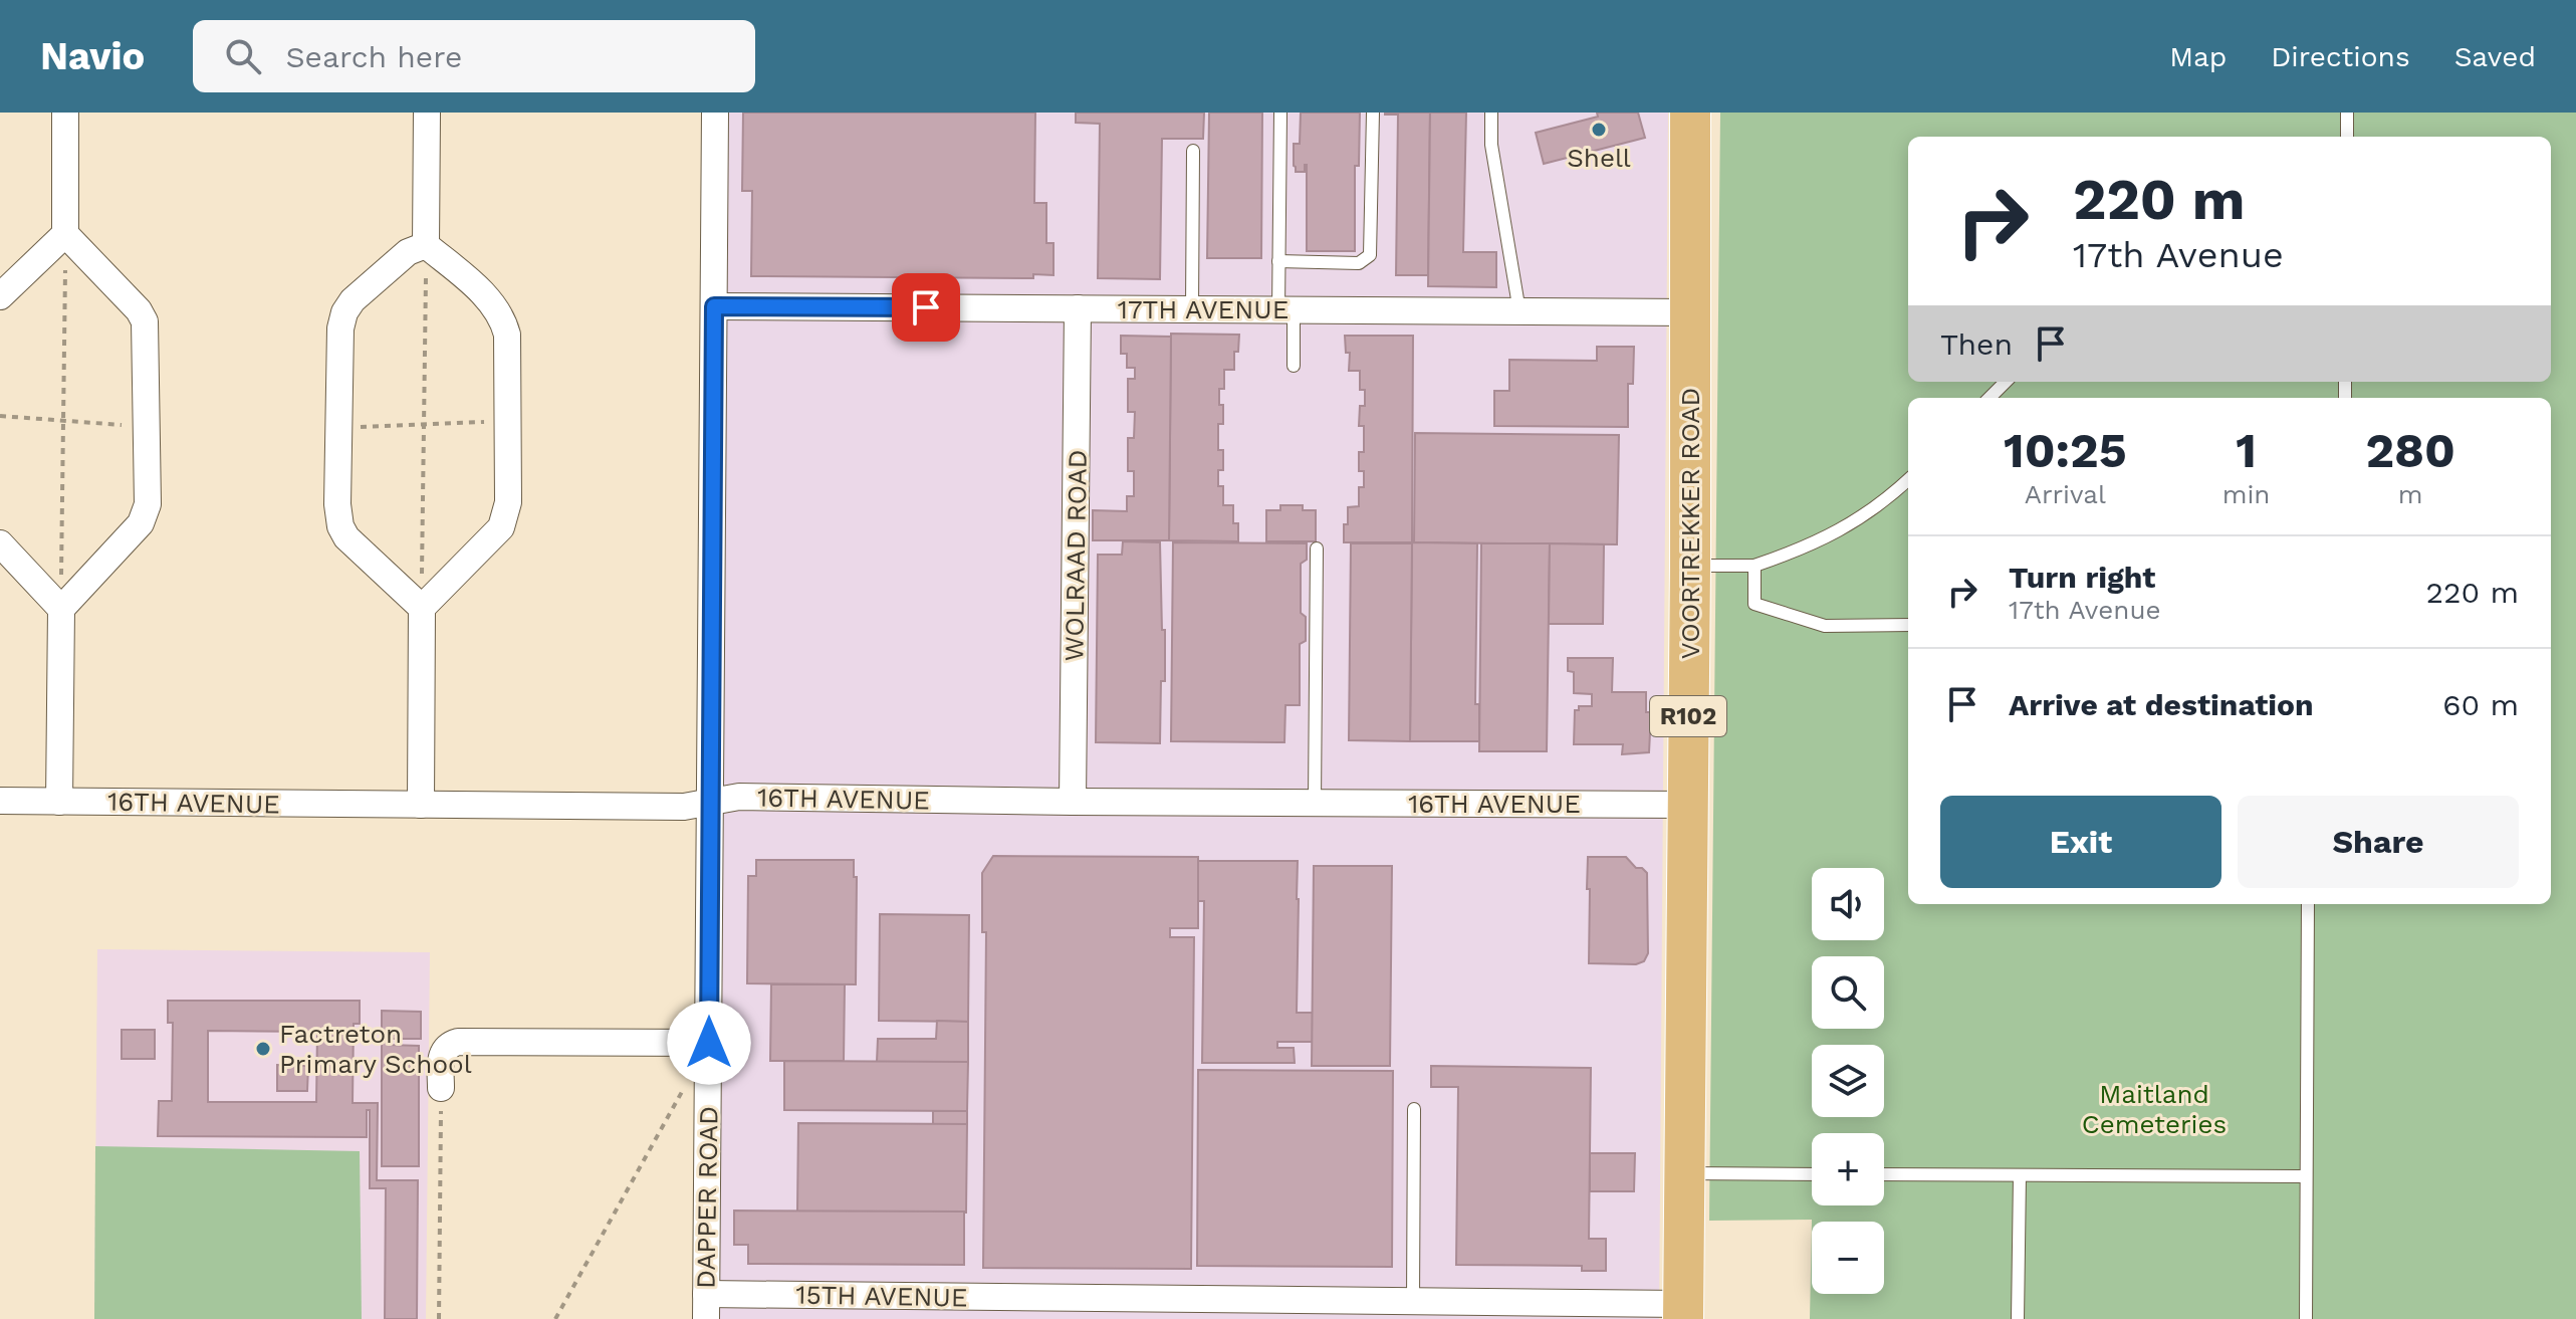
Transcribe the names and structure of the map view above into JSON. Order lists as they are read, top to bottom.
{
  "streets": {
    "main road": ["VOORTREKKER ROAD", "R102"],
    "street": [
      "17TH AVENUE",
      "WOLRAAD ROAD",
      "16TH AVENUE",
      "DAPPER ROAD",
      "15TH AVENUE"
    ]
  },
  "crossings": [
    ["17TH AVENUE", "VOORTREKKER ROAD"],
    ["17TH AVENUE", "WOLRAAD ROAD"],
    ["17TH AVENUE", "DAPPER ROAD"],
    ["VOORTREKKER ROAD", "16TH AVENUE"],
    ["VOORTREKKER ROAD", "15TH AVENUE"],
    ["WOLRAAD ROAD", "16TH AVENUE"],
    ["16TH AVENUE", "DAPPER ROAD"],
    ["DAPPER ROAD", "15TH AVENUE"]
  ],
  "parks": ["Maitland Cemeteries"],
  "places": ["Shell", "Factreton Primary School"],
  "page": {
    "header": "Navio",
    "search": "Search here",
    "nav": ["Map", "Directions", "Saved"],
    "turn": ["220 m", "17th Avenue"],
    "then": "Then",
    "eta": [
      "10:25",
      "Arrival",
      "1",
      "min",
      "280",
      "m"
    ],
    "list": [
      {
        "name": "Turn right",
        "note": "17th Avenue",
        "value": "220 m"
      },
      {
        "name": "Arrive at destination",
        "value": "60 m"
      }
    ],
    "buttons": ["Exit", "Share"],
    "map_buttons": ["+", "−"]
  }
}
